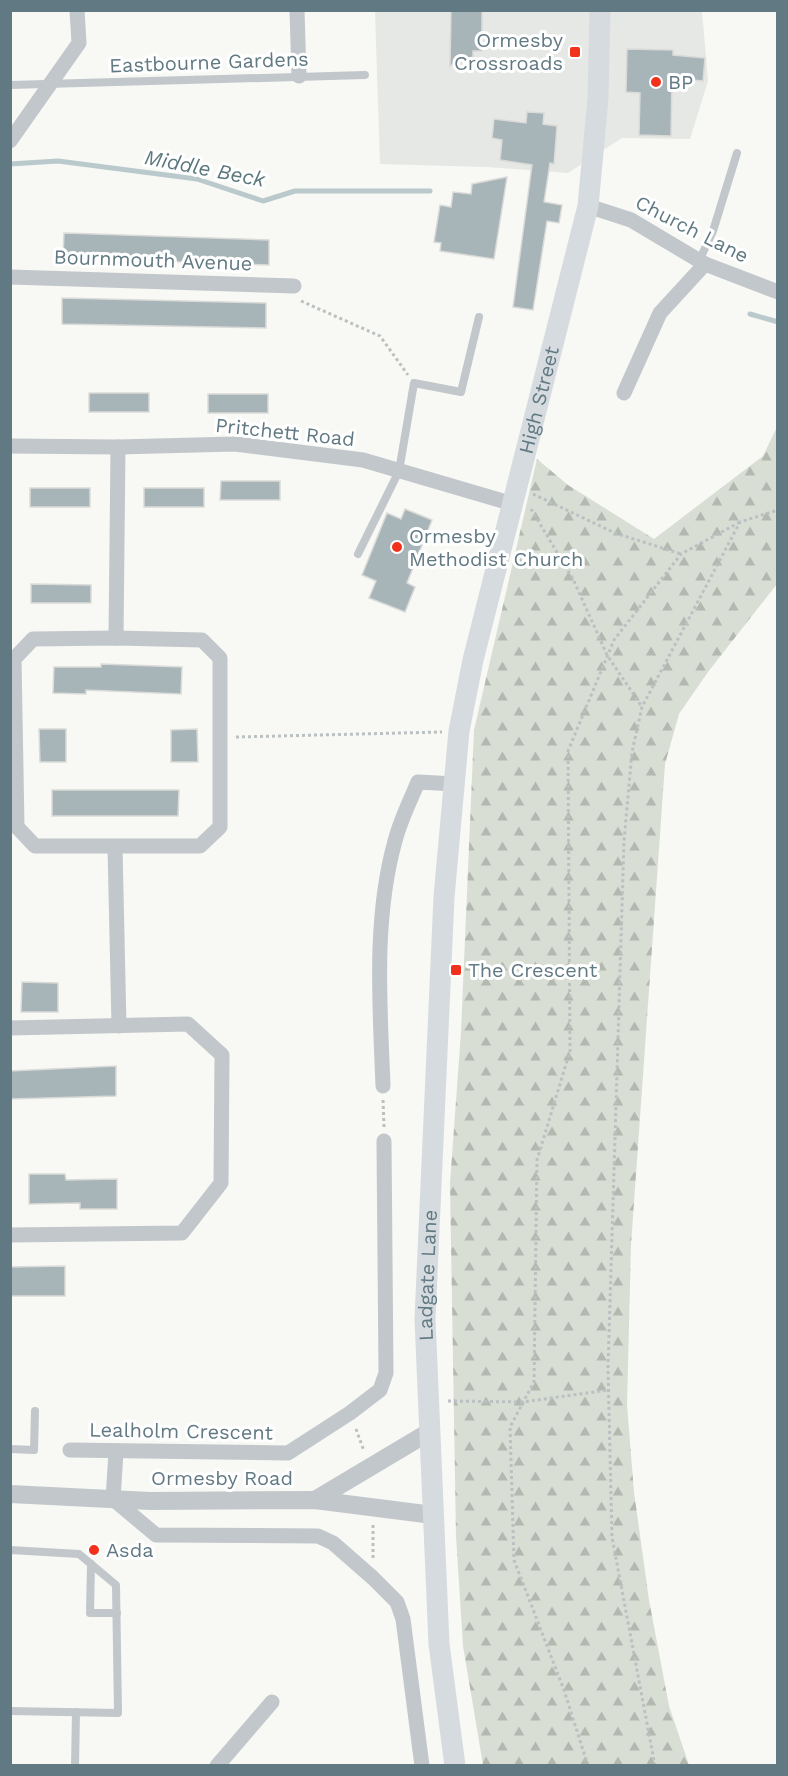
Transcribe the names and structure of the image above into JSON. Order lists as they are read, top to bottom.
{
  "streets": {
    "main road": ["High Street", "Ladgate Lane"],
    "street": [
      "Church Lane",
      "Bournmouth Avenue",
      "Pritchett Road",
      "Lealholm Crescent",
      "Ormesby Road"
    ],
    "lane": ["Eastbourne Gardens"]
  },
  "crossings": [
    ["Church Lane", "High Street"],
    ["High Street", "Pritchett Road"],
    ["High Street", "Ladgate Lane"],
    ["Ladgate Lane", "Ormesby Road"]
  ],
  "water": ["Middle Beck"],
  "places": {
    "transit": ["Ormesby Crossroads", "The Crescent"],
    "other": ["BP", "Ormesby Methodist Church", "Asda"]
  }
}
